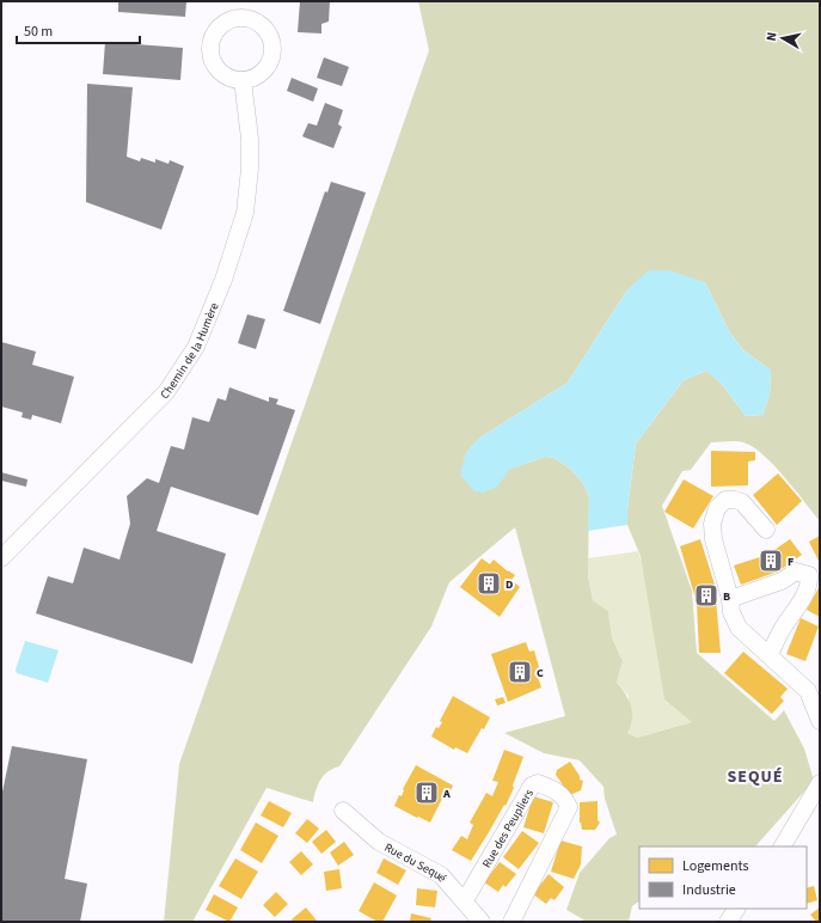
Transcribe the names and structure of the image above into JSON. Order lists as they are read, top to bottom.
{
  "streets": {
    "street": ["Chemin de la Humère", "Rue des Peupliers", "Rue du Sequé"]
  },
  "crossings": [
    ["Rue des Peupliers", "Rue du Sequé"]
  ],
  "districts": ["SEQUÉ"],
  "places": {
    "building": [
      "F",
      "D",
      "B",
      "C",
      "A"
    ]
  },
  "legend": ["Logements", "Industrie"],
  "scale_bar": "50 m",
  "north": "left"
}
